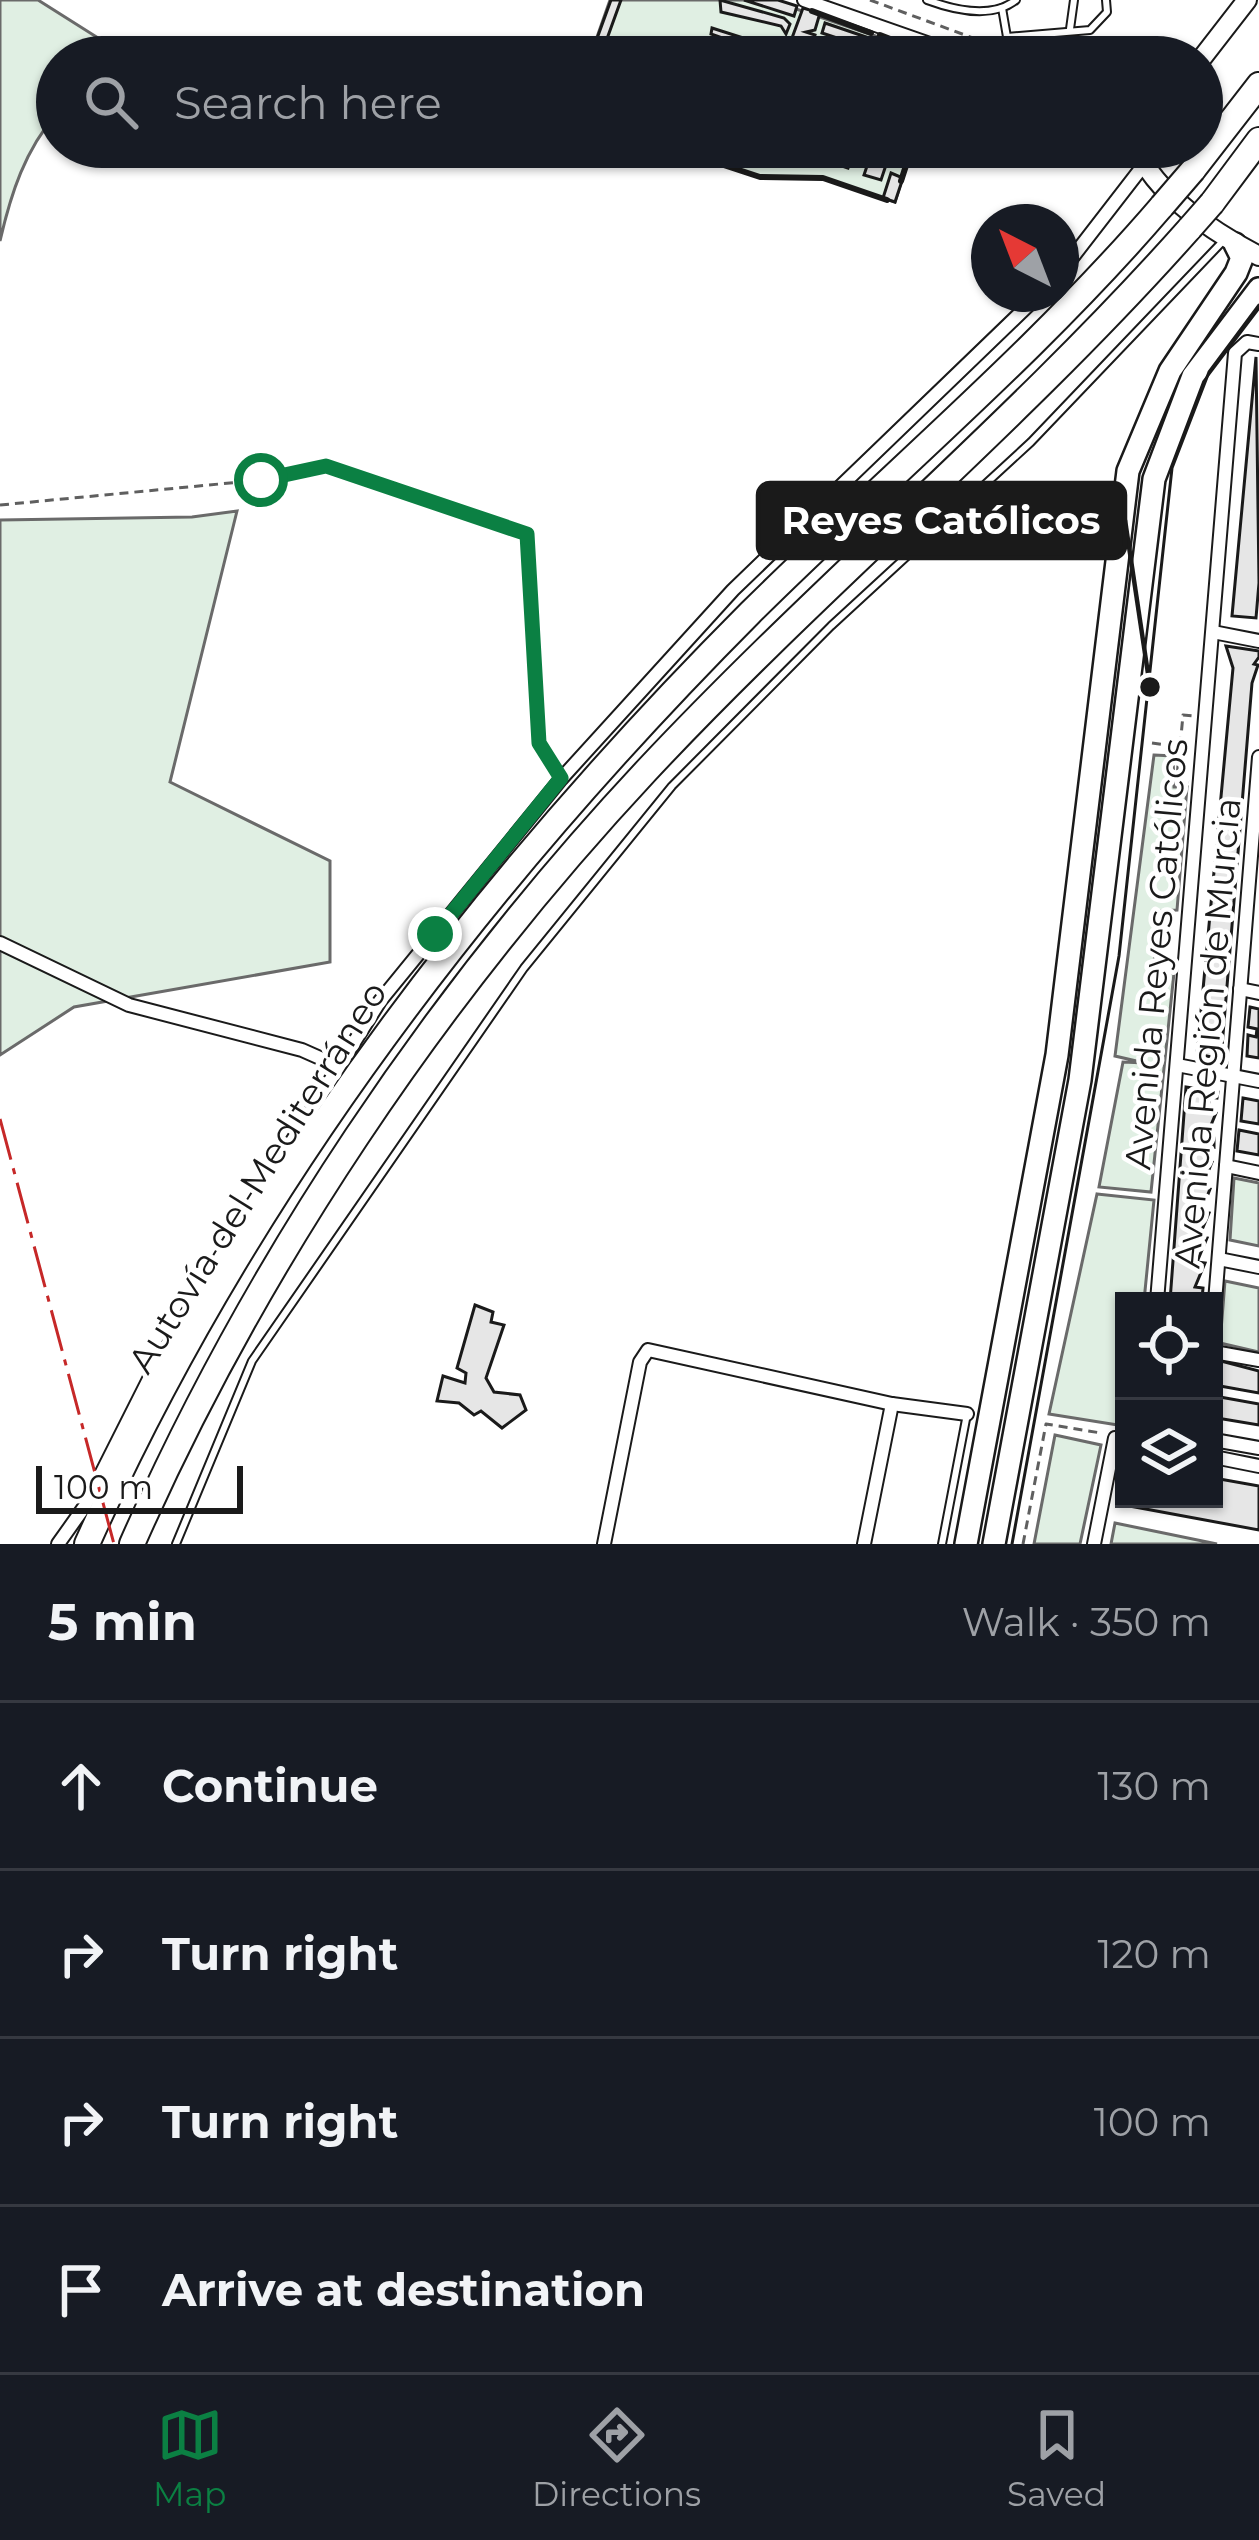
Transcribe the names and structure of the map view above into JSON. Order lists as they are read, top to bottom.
{
  "streets": {
    "highway": ["Autovía del Mediterráneo"],
    "street": ["Avenida Reyes Católicos", "Avenida Región de Murcia"]
  },
  "places": ["Reyes Católicos"],
  "scale_bar": "100 m",
  "north": "top left",
  "page": {
    "search": "Search here",
    "scale": "100 m",
    "heading": ["5 min", "Walk · 350 m"],
    "list": [
      ["Continue", "130 m"],
      ["Turn right", "120 m"],
      ["Turn right", "100 m"],
      "Arrive at destination"
    ],
    "nav": ["Map", "Directions", "Saved"]
  }
}
